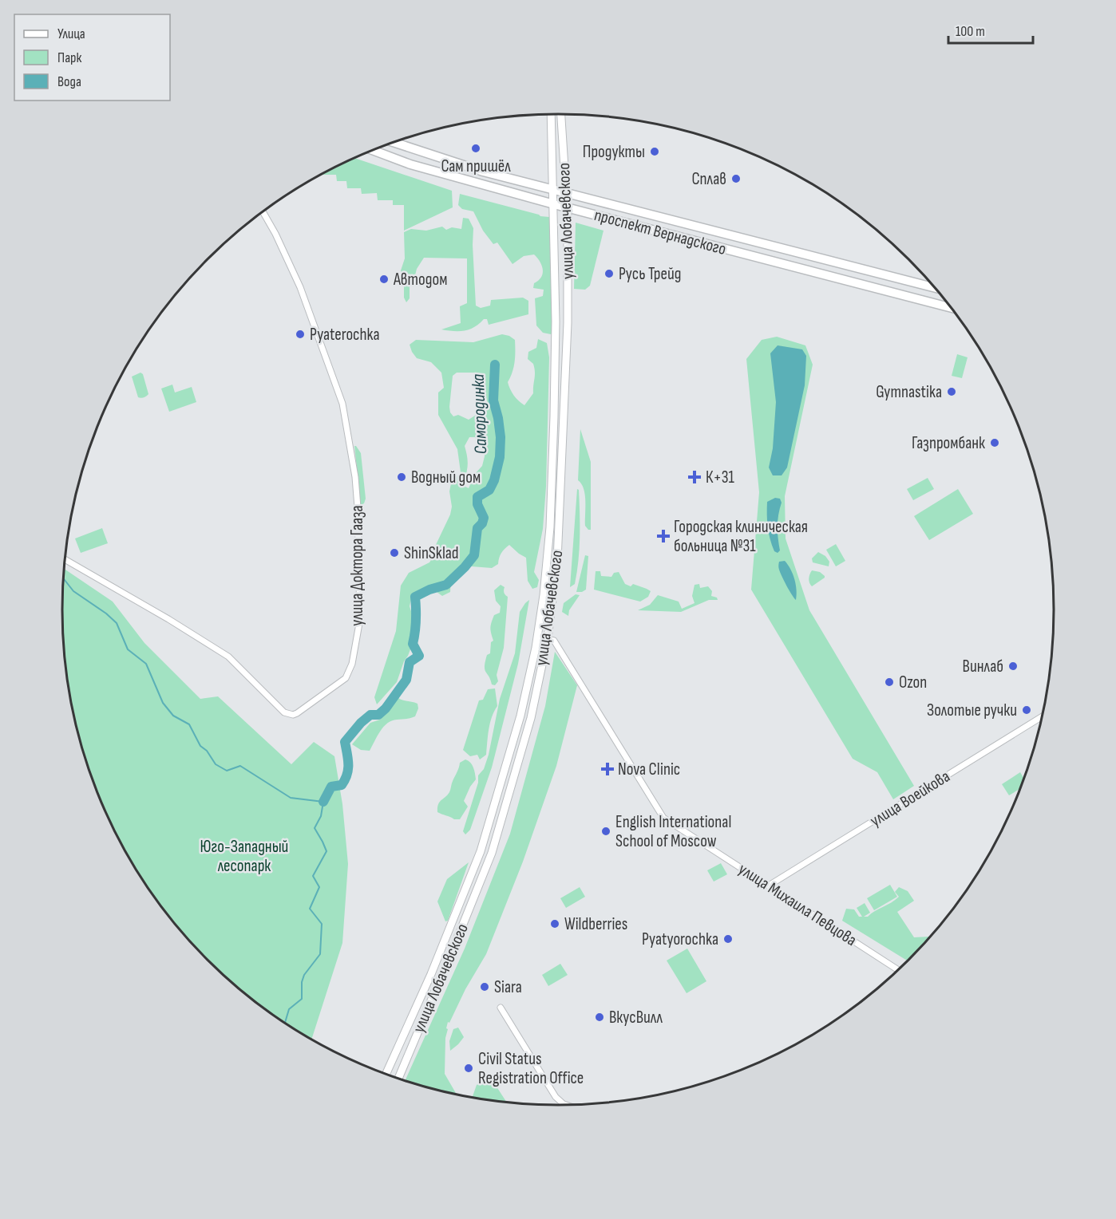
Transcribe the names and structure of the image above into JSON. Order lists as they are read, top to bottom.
{
  "streets": {
    "main road": ["улица Лобачевского", "проспект Вернадского"],
    "street": ["улица Доктора Гааза", "улица Воейкова", "улица Михаила Певцова"]
  },
  "crossings": [
    ["улица Лобачевского", "проспект Вернадского"],
    ["улица Лобачевского", "улица Михаила Певцова"],
    ["улица Воейкова", "улица Михаила Певцова"]
  ],
  "water": ["Самородинка"],
  "parks": ["Юго-Западный лесопарк"],
  "places": {
    "other": [
      "Сам пришёл",
      "Продукты",
      "Сплав",
      "Русь Трейд",
      "Автодом",
      "Pyaterochka",
      "Gymnastika",
      "Газпромбанк",
      "Водный дом",
      "ShinSklad",
      "Винлаб",
      "Ozon",
      "Золотые ручки",
      "English International School of Moscow",
      "Wildberries",
      "Pyatyorochka",
      "Siara",
      "ВкусВилл",
      "Civil Status Registration Office"
    ],
    "health": ["К+31", "Городская клиническая больница №31", "Nova Clinic"]
  },
  "legend": ["Улица", "Парк", "Вода"],
  "scale_bar": "100 m"
}
